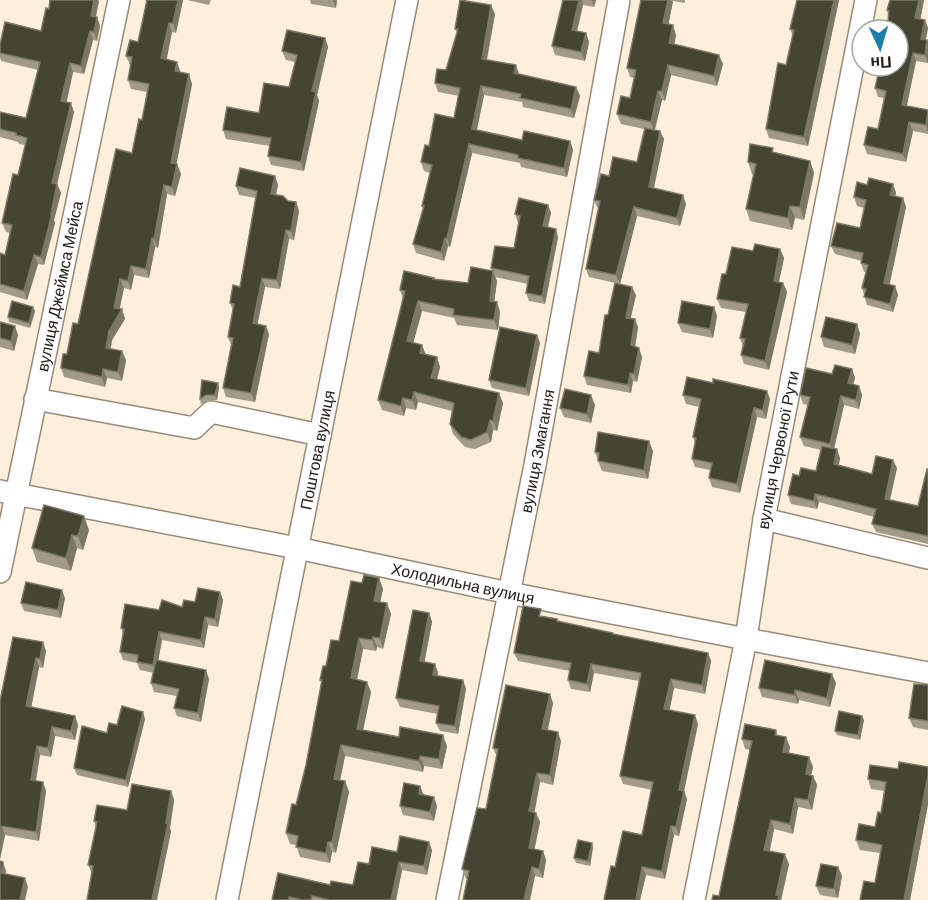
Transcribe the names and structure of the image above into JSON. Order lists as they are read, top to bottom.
{
  "streets": {
    "street": [
      "вулиця Джеймса Мейса",
      "Поштова вулиця",
      "вулиця Червоної Рути",
      "вулиця Змагання",
      "Холодильна вулиця"
    ]
  },
  "crossings": [
    ["вулиця Джеймса Мейса", "Холодильна вулиця"],
    ["Поштова вулиця", "Холодильна вулиця"],
    ["вулиця Червоної Рути", "Холодильна вулиця"],
    ["вулиця Змагання", "Холодильна вулиця"]
  ],
  "north": "bottom"
}
